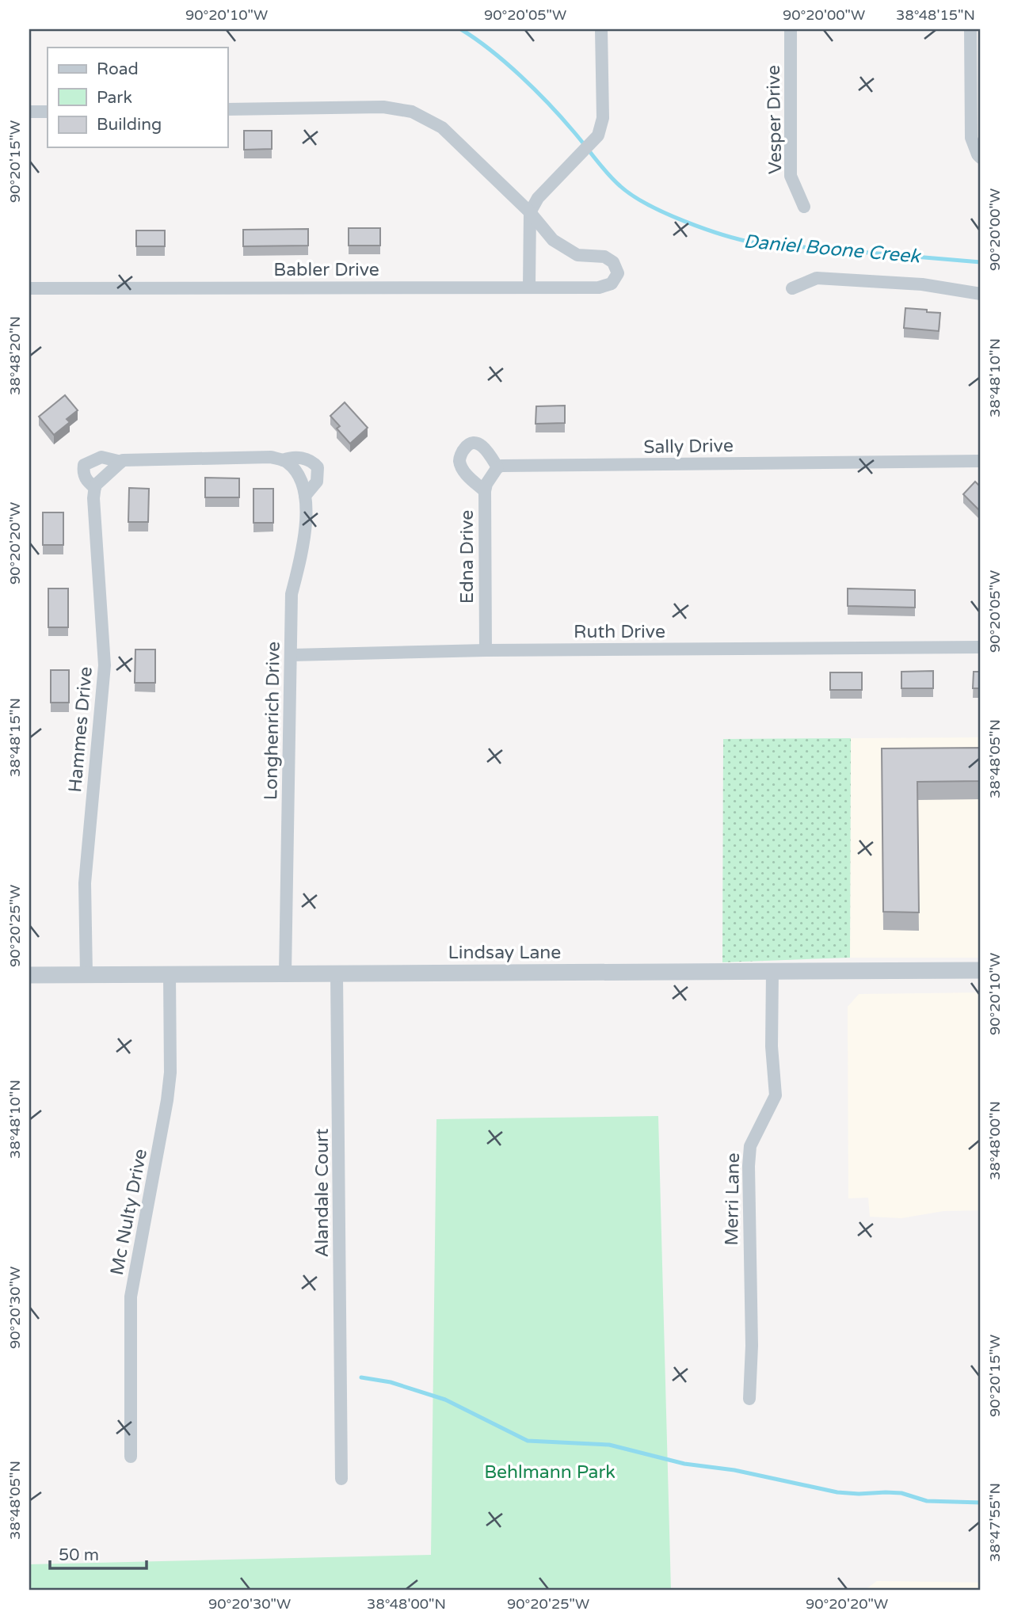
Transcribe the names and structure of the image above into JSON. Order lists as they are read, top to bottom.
{
  "streets": {
    "street": [
      "Vesper Drive",
      "Babler Drive",
      "Sally Drive",
      "Edna Drive",
      "Ruth Drive",
      "Longhenrich Drive",
      "Hammes Drive",
      "Lindsay Lane",
      "Alandale Court",
      "Merri Lane",
      "Mc Nulty Drive"
    ]
  },
  "crossings": [
    ["Sally Drive", "Edna Drive"],
    ["Edna Drive", "Ruth Drive"],
    ["Ruth Drive", "Longhenrich Drive"],
    ["Longhenrich Drive", "Hammes Drive"],
    ["Longhenrich Drive", "Lindsay Lane"],
    ["Hammes Drive", "Lindsay Lane"],
    ["Lindsay Lane", "Alandale Court"],
    ["Lindsay Lane", "Merri Lane"],
    ["Lindsay Lane", "Mc Nulty Drive"]
  ],
  "water": ["Daniel Boone Creek"],
  "parks": ["Behlmann Park"],
  "legend": ["Road", "Park", "Building"],
  "scale_bar": "50 m",
  "coordinates": [
    "90°20'10\"W",
    "90°20'05\"W",
    "90°20'00\"W",
    "38°48'15\"N",
    "90°20'15\"W",
    "38°48'20\"N",
    "38°48'10\"N",
    "90°20'20\"W",
    "38°48'05\"N",
    "90°20'25\"W",
    "38°48'00\"N",
    "90°20'30\"W",
    "38°47'55\"N"
  ]
}
